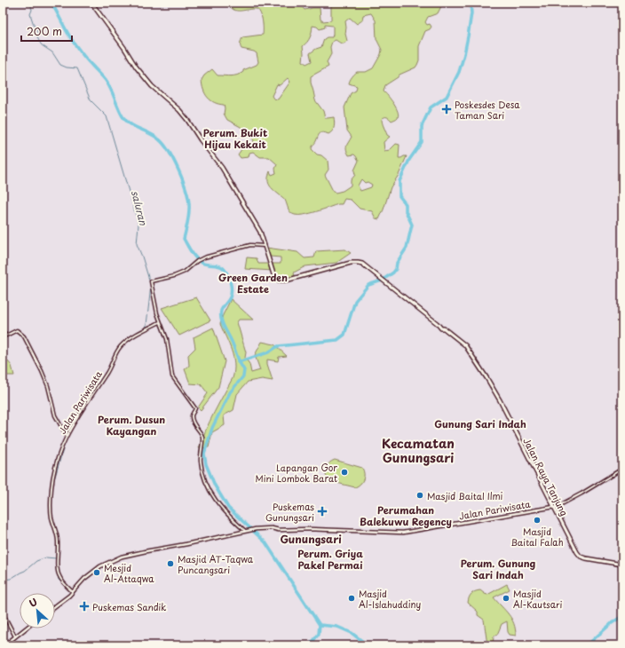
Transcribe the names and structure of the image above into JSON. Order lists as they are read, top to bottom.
{
  "streets": {
    "main road": ["Jalan Pariwisata", "Jalan Raya Tanjung"]
  },
  "crossings": [
    ["Jalan Pariwisata", "Jalan Raya Tanjung"]
  ],
  "districts": [
    "Perum. Bukit Hijau Kekait",
    "Green Garden Estate",
    "Perum. Dusun Kayangan",
    "Gunung Sari Indah",
    "Kecamatan Gunungsari",
    "Perumahan Balekuwu Regency",
    "Gunungsari",
    "Perum. Griya Pakel Permai",
    "Perum. Gunung Sari Indah"
  ],
  "water": ["saluran"],
  "places": {
    "health": ["Poskesdes Desa Taman Sari", "Puskemas Gunungsari", "Puskemas Sandik"],
    "other": [
      "Lapangan Gor Mini Lombok Barat",
      "Masjid Baital Ilmi",
      "Masjid Baital Falah",
      "Masjid AT-Taqwa Puncangsari",
      "Mesjid Al-Attaqwa",
      "Masjid Al-Islahuddiny",
      "Masjid Al-Kautsari"
    ]
  },
  "scale_bar": "200 m",
  "north": "top left"
}
